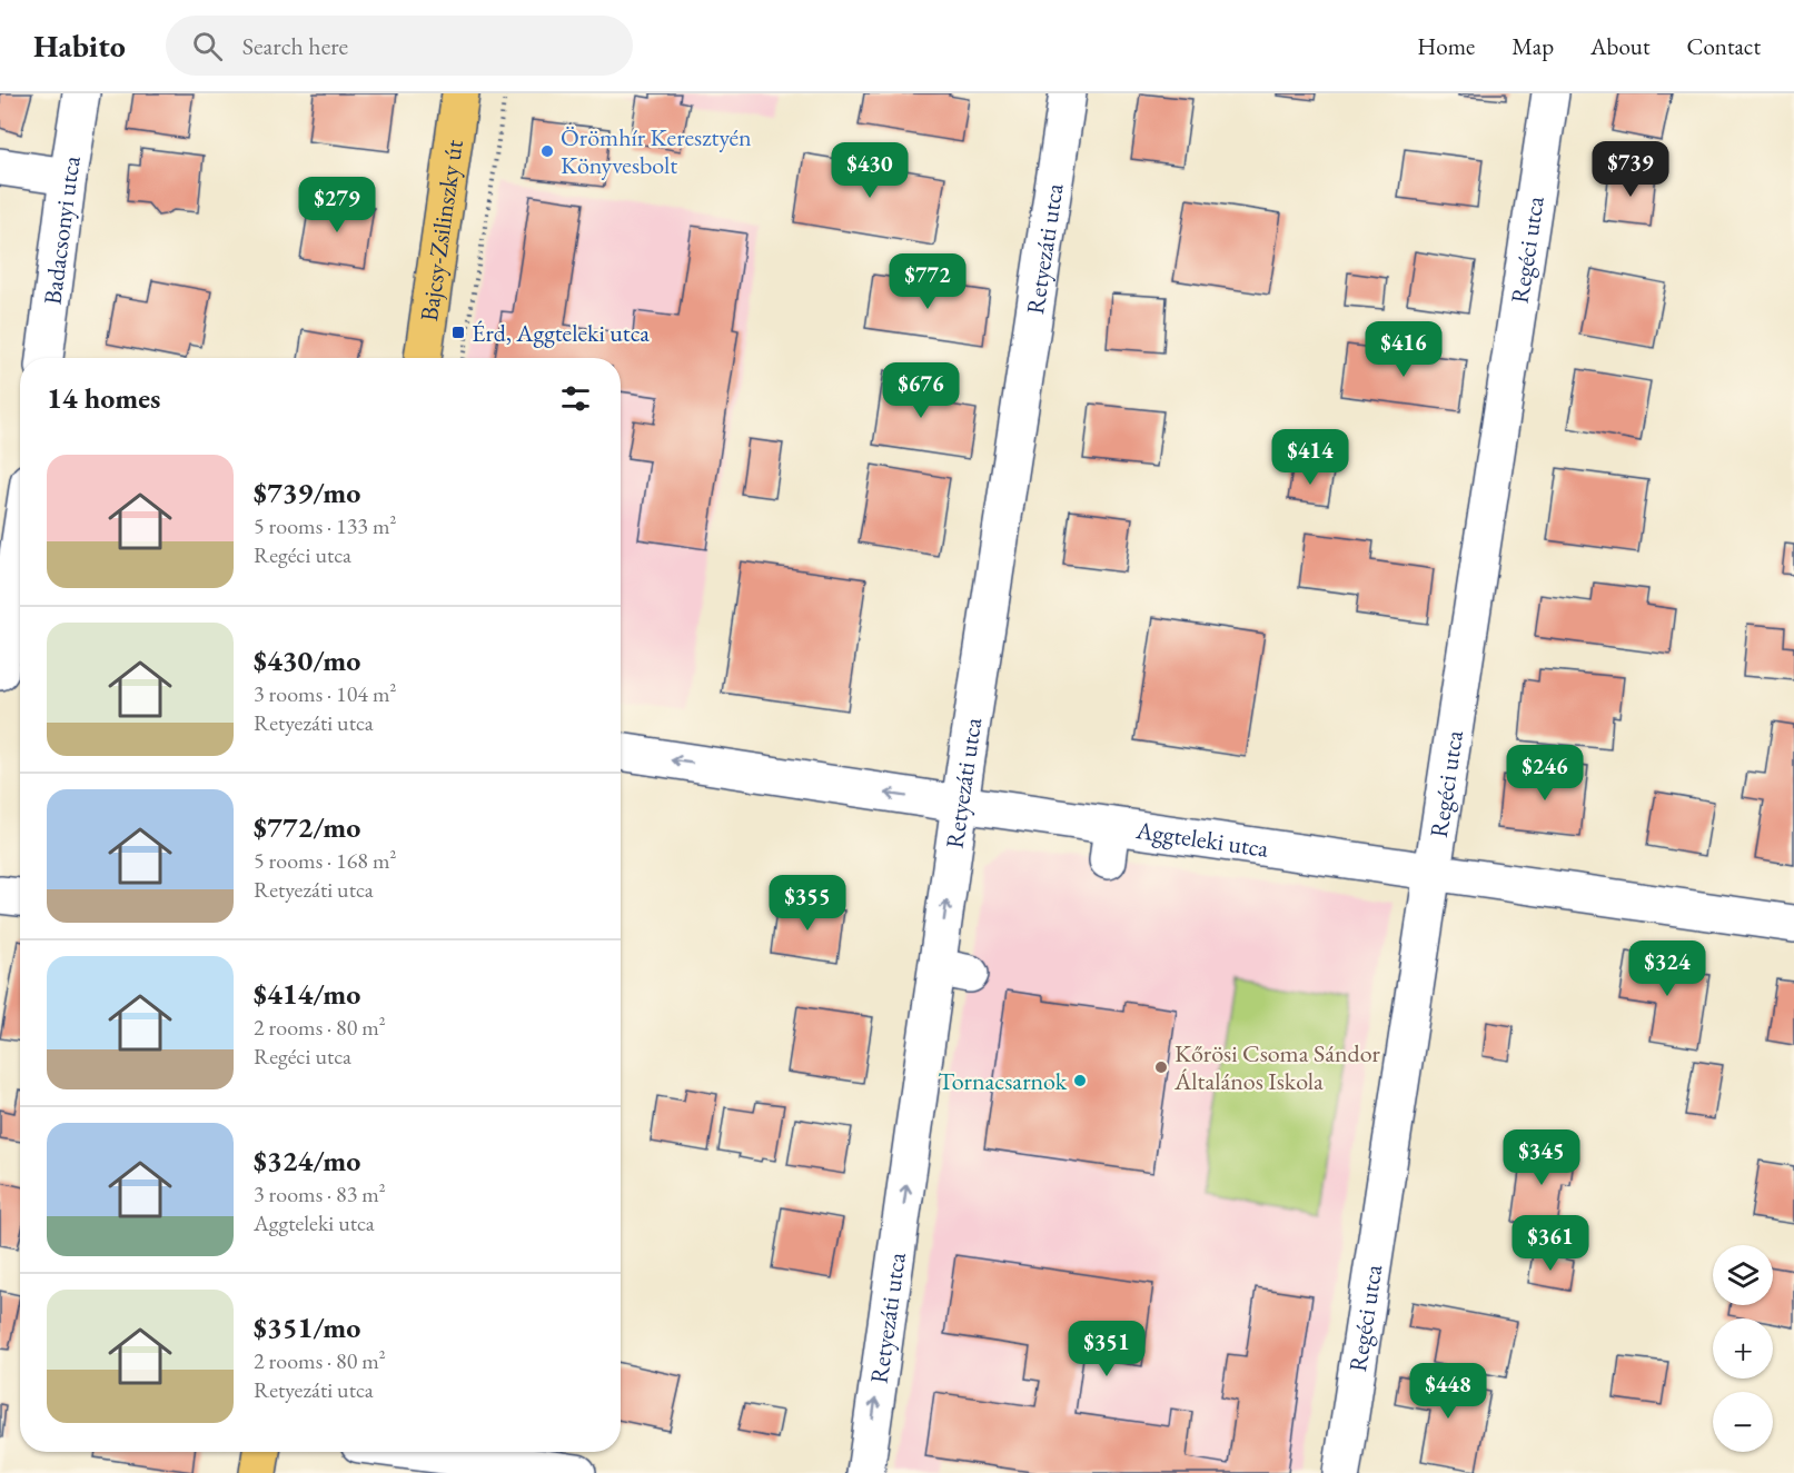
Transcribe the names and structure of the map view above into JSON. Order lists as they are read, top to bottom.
{
  "streets": {
    "main road": ["Bajcsy-Zsilinszky út"],
    "street": [
      "Badacsonyi utca",
      "Retyezáti utca",
      "Regéci utca",
      "Aggteleki utca"
    ]
  },
  "crossings": [
    ["Retyezáti utca", "Aggteleki utca"],
    ["Regéci utca", "Aggteleki utca"]
  ],
  "one_way": ["Retyezáti utca"],
  "places": {
    "other": ["Örömhír Keresztyén Könyvesbolt", "Kőrösi Csoma Sándor Általános Iskola", "Tornacsarnok"],
    "transit": ["Érd, Aggteleki utca"]
  },
  "page": {
    "header": "Habito",
    "search": "Search here",
    "nav": [
      "Home",
      "Map",
      "About",
      "Contact"
    ],
    "price": [
      "$739",
      "$430",
      "$279",
      "$772",
      "$416",
      "$676",
      "$414",
      "$246",
      "$355",
      "$324",
      "$345",
      "$361",
      "$351",
      "$448"
    ],
    "heading": "14 homes",
    "list": [
      {
        "name": "$739/mo",
        "note": "5 rooms · 133 m² · Regéci utca"
      },
      {
        "name": "$430/mo",
        "note": "3 rooms · 104 m² · Retyezáti utca"
      },
      {
        "name": "$772/mo",
        "note": "5 rooms · 168 m² · Retyezáti utca"
      },
      {
        "name": "$414/mo",
        "note": "2 rooms · 80 m² · Regéci utca"
      },
      {
        "name": "$324/mo",
        "note": "3 rooms · 83 m² · Aggteleki utca"
      },
      {
        "name": "$351/mo",
        "note": "2 rooms · 80 m² · Retyezáti utca"
      }
    ],
    "map_buttons": ["+", "−"]
  }
}
